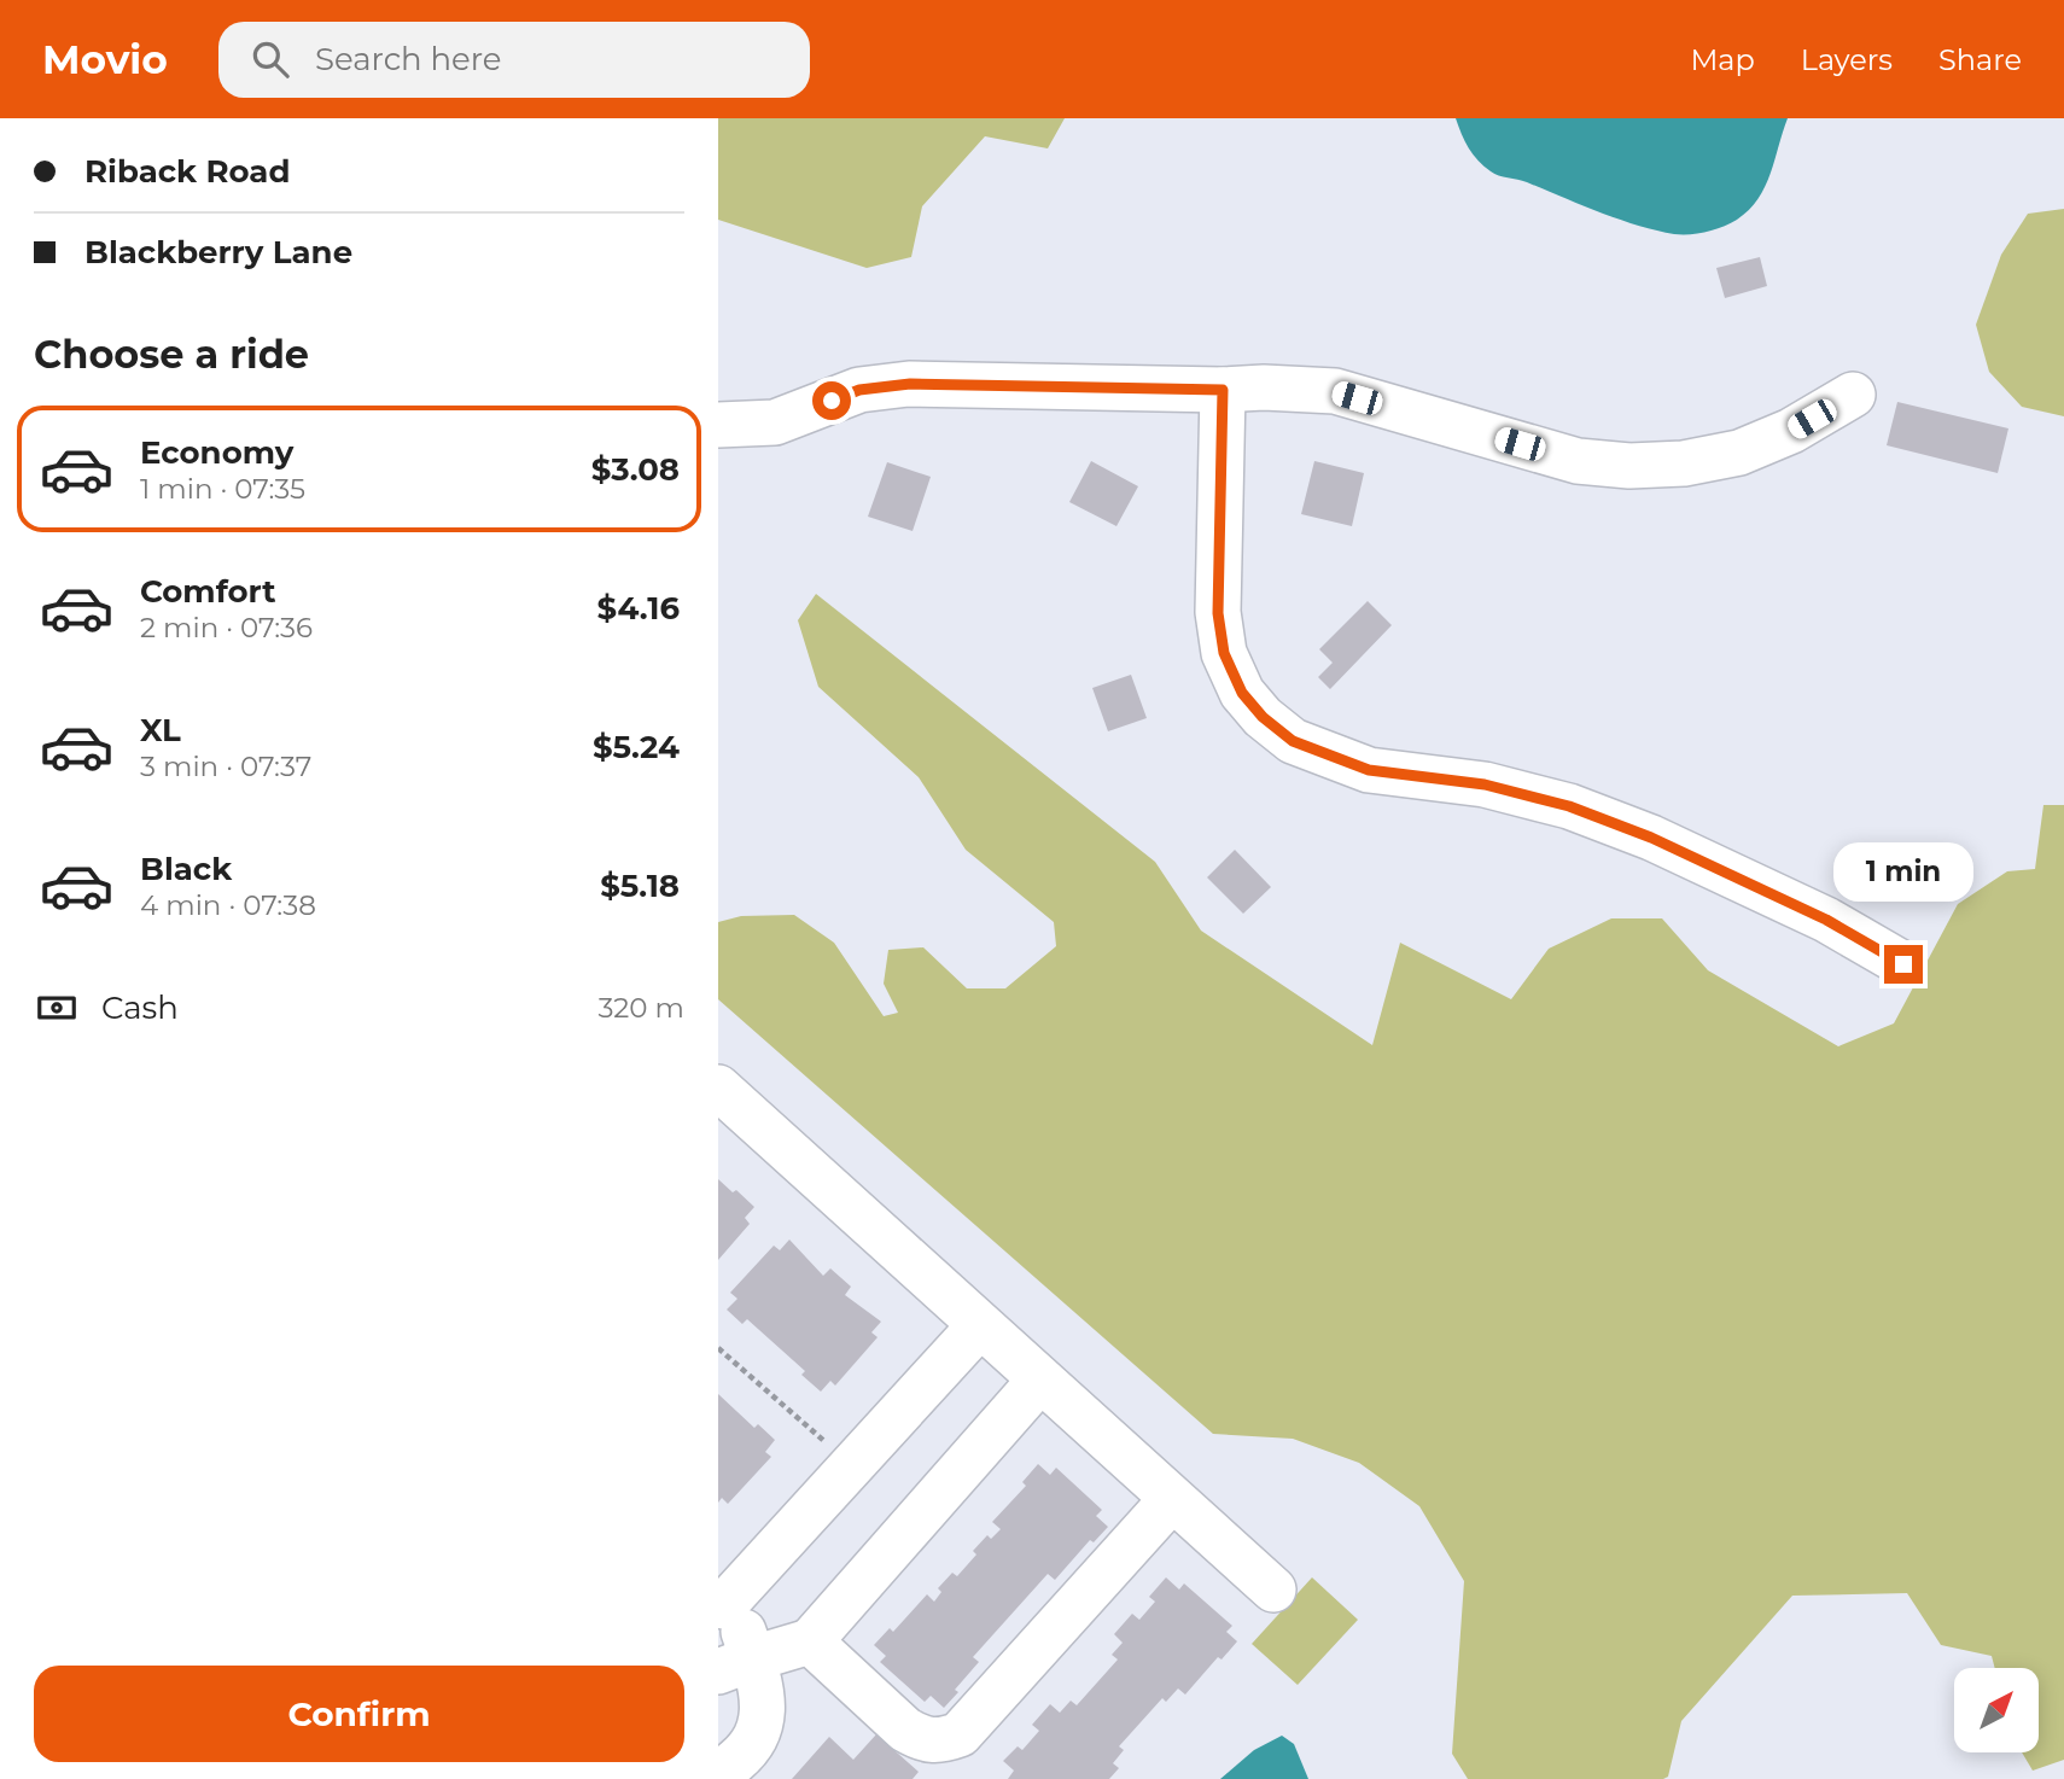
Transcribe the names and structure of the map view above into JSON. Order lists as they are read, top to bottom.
{
  "north": "top right",
  "page": {
    "header": "Movio",
    "search": "Search here",
    "nav": ["Map", "Layers", "Share"],
    "banner": ["Riback Road", "Blackberry Lane"],
    "heading": "Choose a ride",
    "list": [
      {
        "name": "Economy",
        "note": "1 min · 07:35",
        "value": "$3.08"
      },
      {
        "name": "Comfort",
        "note": "2 min · 07:36",
        "value": "$4.16"
      },
      {
        "name": "XL",
        "note": "3 min · 07:37",
        "value": "$5.24"
      },
      {
        "name": "Black",
        "note": "4 min · 07:38",
        "value": "$5.18"
      }
    ],
    "bubble": "1 min",
    "pay": ["Cash", "320 m"],
    "buttons": "Confirm"
  }
}
